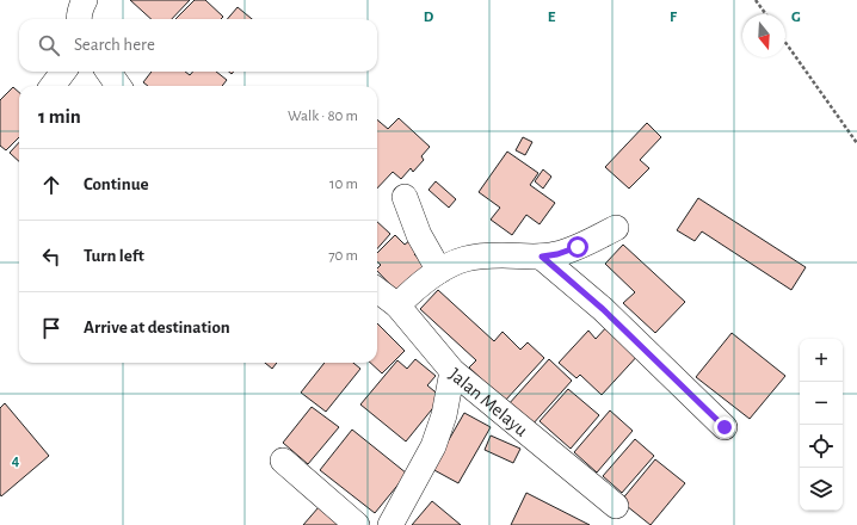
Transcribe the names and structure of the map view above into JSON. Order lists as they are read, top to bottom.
{
  "streets": {
    "street": ["Jalan Melayu"]
  },
  "north": "bottom",
  "page": {
    "search": "Search here",
    "heading": ["1 min", "Walk · 80 m"],
    "list": [
      ["Continue", "10 m"],
      ["Turn left", "70 m"],
      "Arrive at destination"
    ],
    "map_buttons": ["+", "−"]
  },
  "grid": {
    "columns": [
      "D",
      "E",
      "F",
      "G"
    ],
    "rows": ["4"]
  }
}
